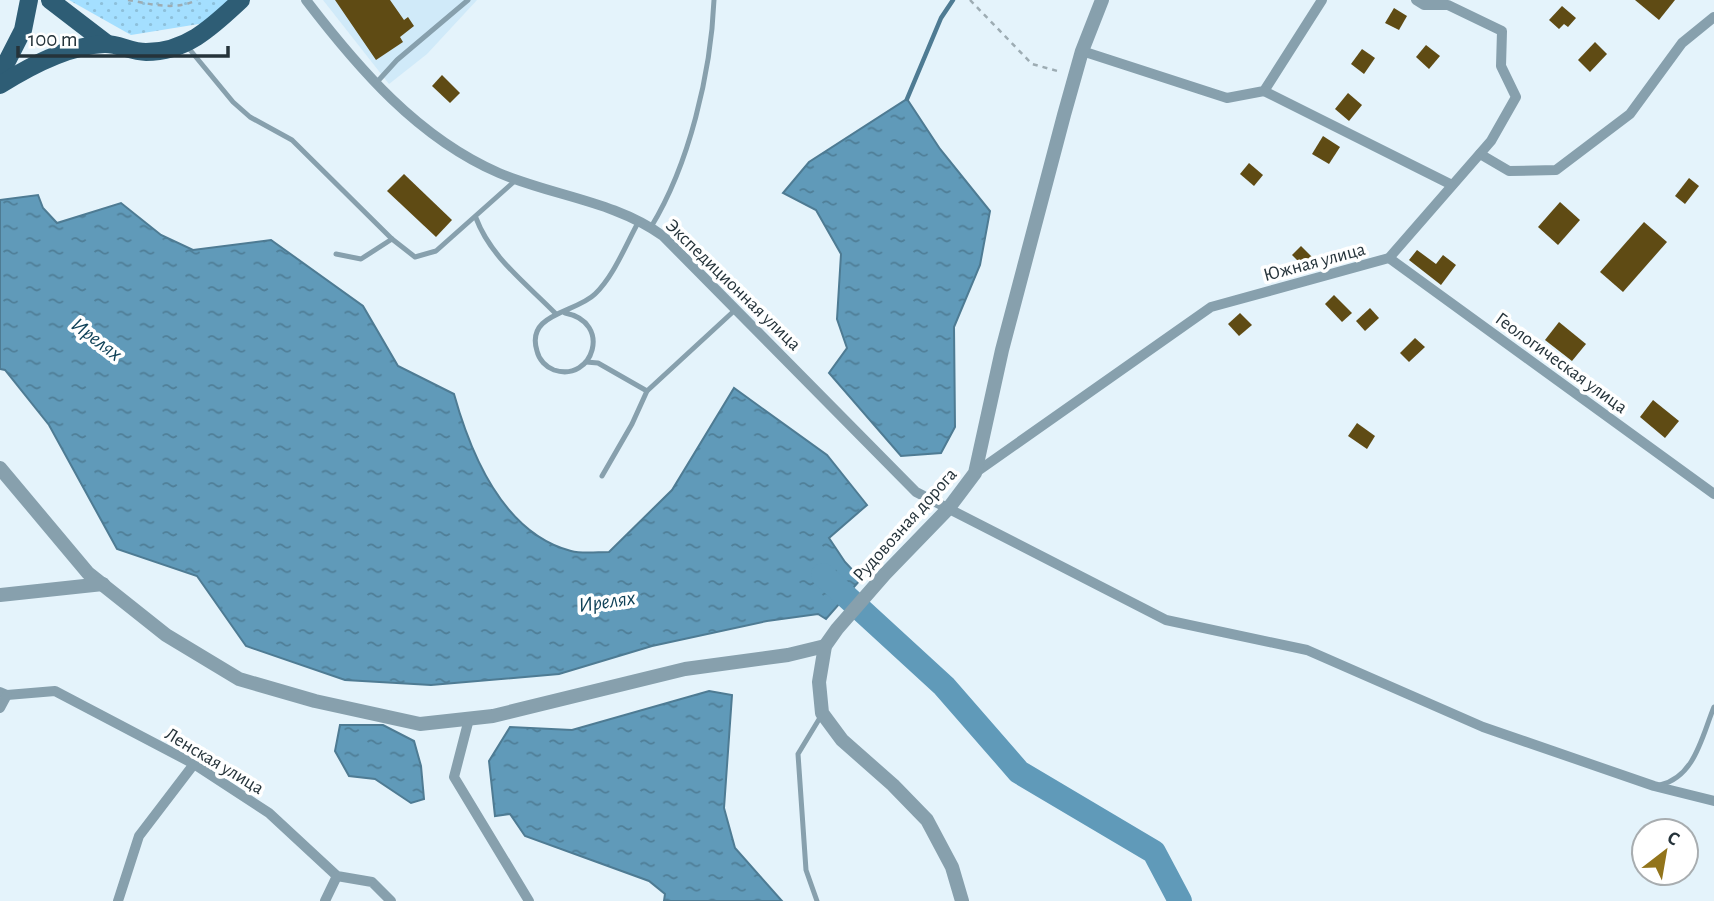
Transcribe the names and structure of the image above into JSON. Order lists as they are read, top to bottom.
{
  "streets": {
    "street": [
      "Южная улица",
      "Экспедиционная улица",
      "Геологическая улица",
      "Рудовозная дорога",
      "Ленская улица"
    ]
  },
  "crossings": [
    ["Южная улица", "Геологическая улица"],
    ["Южная улица", "Рудовозная дорога"],
    ["Экспедиционная улица", "Рудовозная дорога"]
  ],
  "water": ["Ирелях"],
  "scale_bar": "100 m",
  "north": "top right"
}
